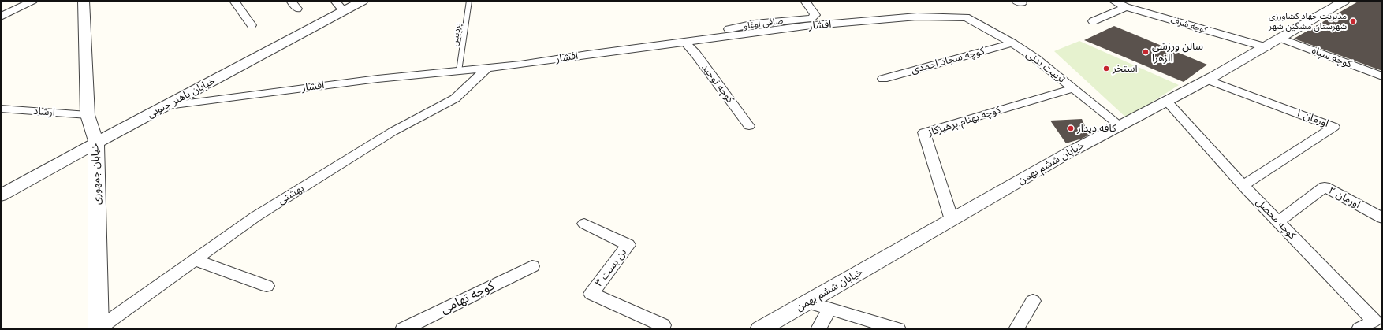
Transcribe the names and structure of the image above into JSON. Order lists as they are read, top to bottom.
{
  "streets": {
    "street": [
      "صافی اوغلو",
      "افشار",
      "کوچه شرف",
      "کوچه سپاه",
      "کوچه سجاد احمدی",
      "تربیت بدنی",
      "کوچه توحید",
      "خیابان باهنر جنوبی",
      "ارشاد",
      "اورمان ۱",
      "کوچه بهنام پرهیزکاز",
      "خیابان ششم بهمن",
      "خیابان جمهوری",
      "بهشتی",
      "اورمان ۲",
      "کوچه محصل",
      "بن بست ۳",
      "کوچه تهامی"
    ],
    "lane": ["پردیس"]
  },
  "crossings": [
    ["صافی اوغلو", "افشار"],
    ["صافی اوغلو", "کوچه توحید"],
    ["افشار", "پردیس"],
    ["افشار", "تربیت بدنی"],
    ["افشار", "کوچه توحید"],
    ["افشار", "خیابان باهنر جنوبی"],
    ["افشار", "بهشتی"],
    ["کوچه شرف", "خیابان ششم بهمن"],
    ["کوچه سپاه", "خیابان ششم بهمن"],
    ["کوچه سجاد احمدی", "تربیت بدنی"],
    ["تربیت بدنی", "کوچه بهنام پرهیزکاز"],
    ["تربیت بدنی", "خیابان ششم بهمن"],
    ["خیابان باهنر جنوبی", "خیابان جمهوری"],
    ["ارشاد", "خیابان جمهوری"],
    ["اورمان ۱", "خیابان ششم بهمن"],
    ["اورمان ۱", "کوچه محصل"],
    ["کوچه بهنام پرهیزکاز", "خیابان ششم بهمن"],
    ["خیابان ششم بهمن", "کوچه محصل"],
    ["خیابان جمهوری", "بهشتی"],
    ["اورمان ۲", "کوچه محصل"]
  ],
  "places": [
    "مدیریت جهاد کشاورزی شهرستان مشگین شهر",
    "سالن ورزشی الزهرا",
    "استخر",
    "کافه دیدار"
  ]
}
